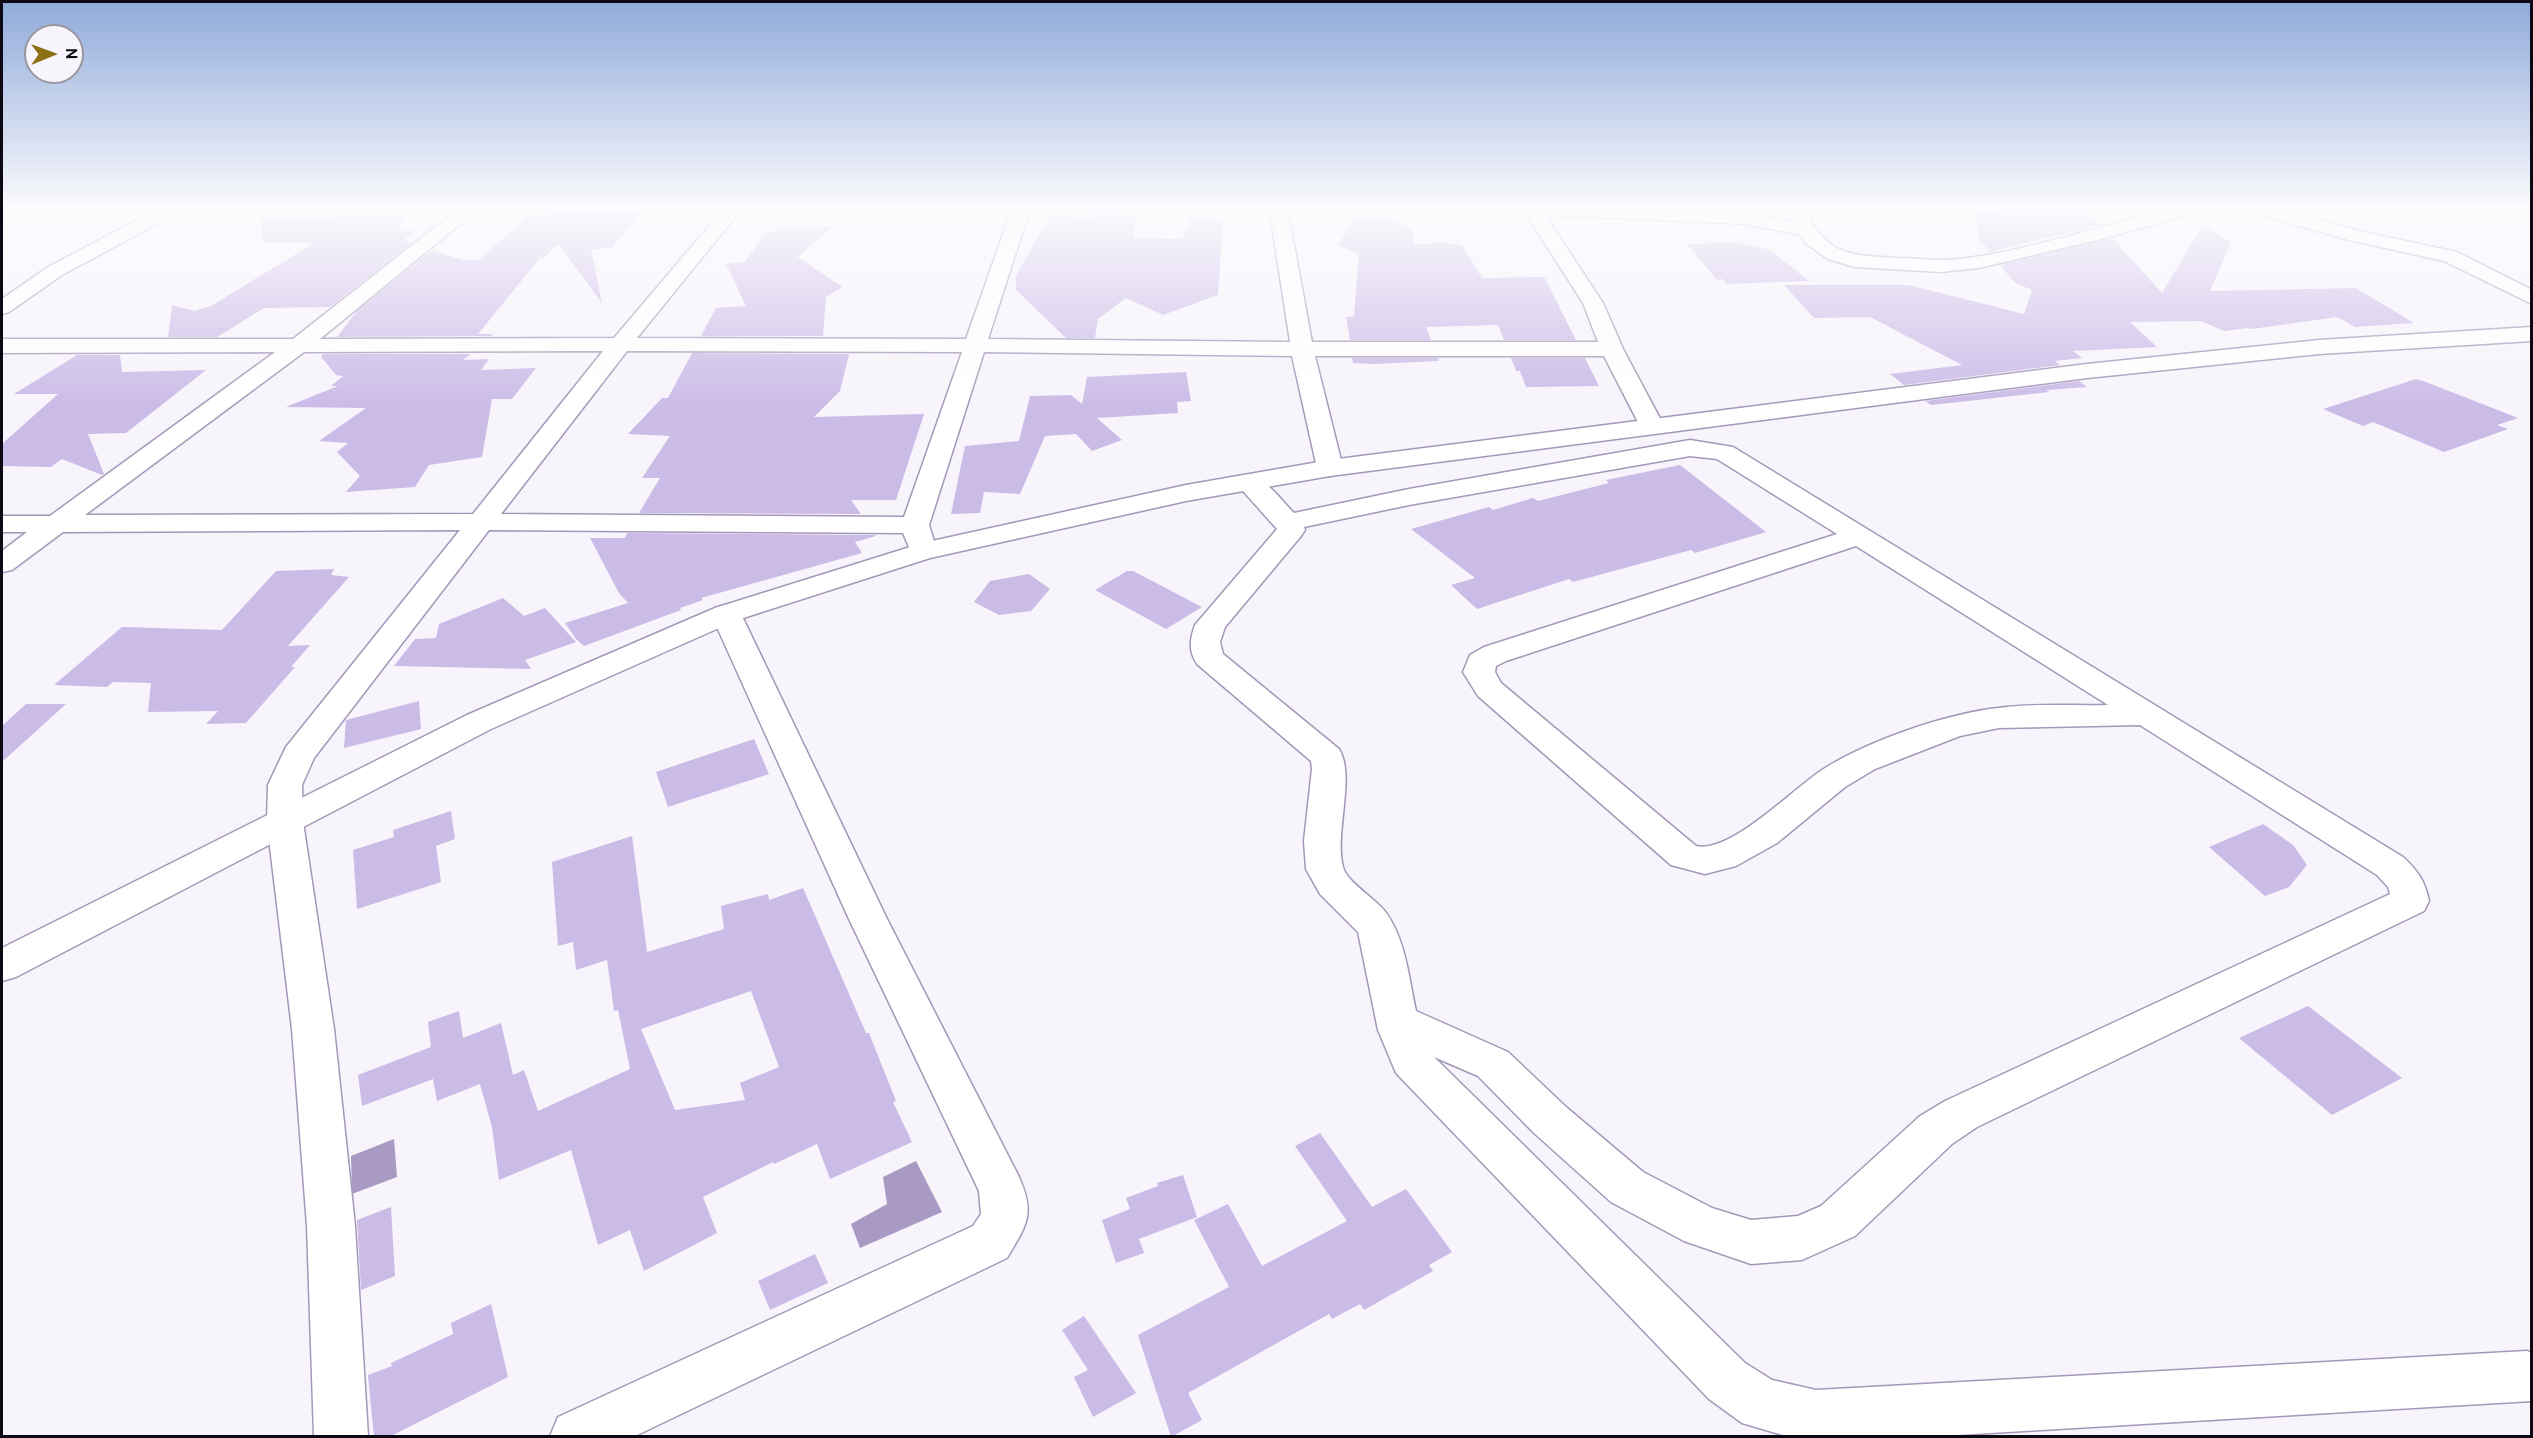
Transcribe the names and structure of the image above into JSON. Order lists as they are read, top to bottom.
{
  "north": "right"
}
